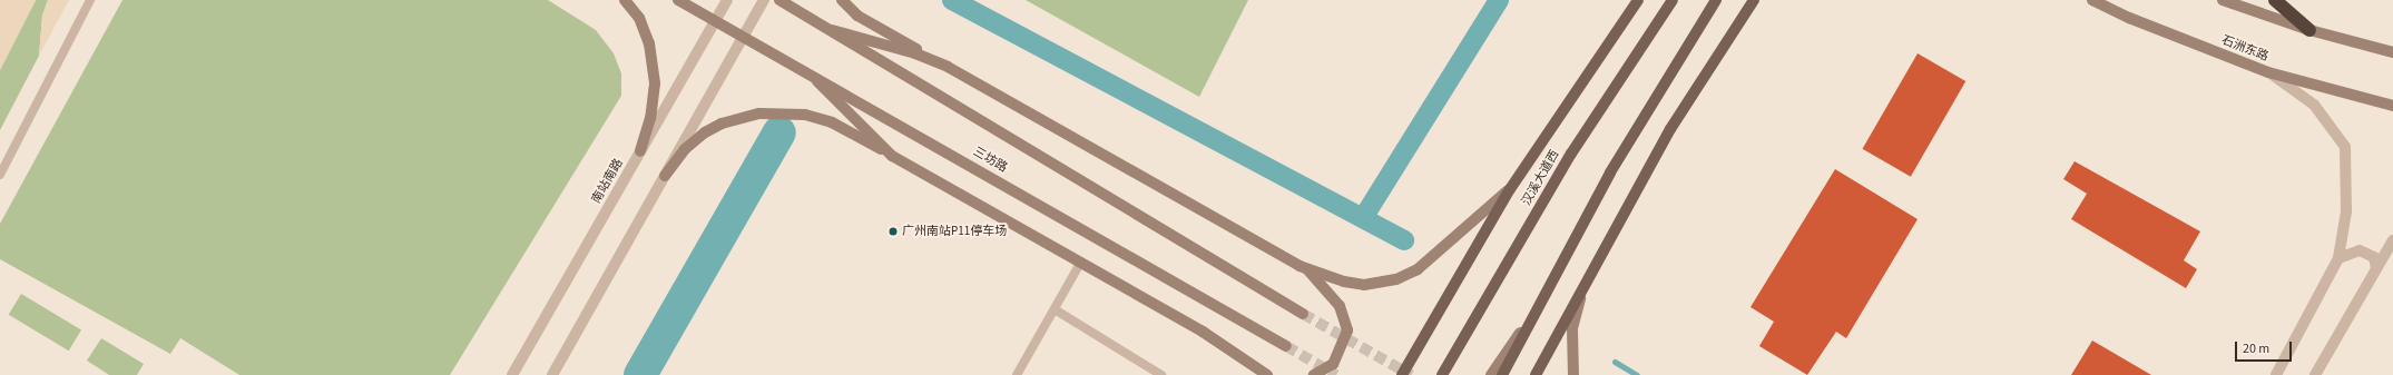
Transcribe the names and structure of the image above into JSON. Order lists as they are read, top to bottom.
{
  "streets": {
    "main road": ["石洲东路", "三坊路", "汉溪大道西"],
    "street": ["南站南路"]
  },
  "crossings": [
    ["三坊路", "南站南路"]
  ],
  "places": ["广州南站P11停车场"],
  "scale_bar": "20 m"
}
